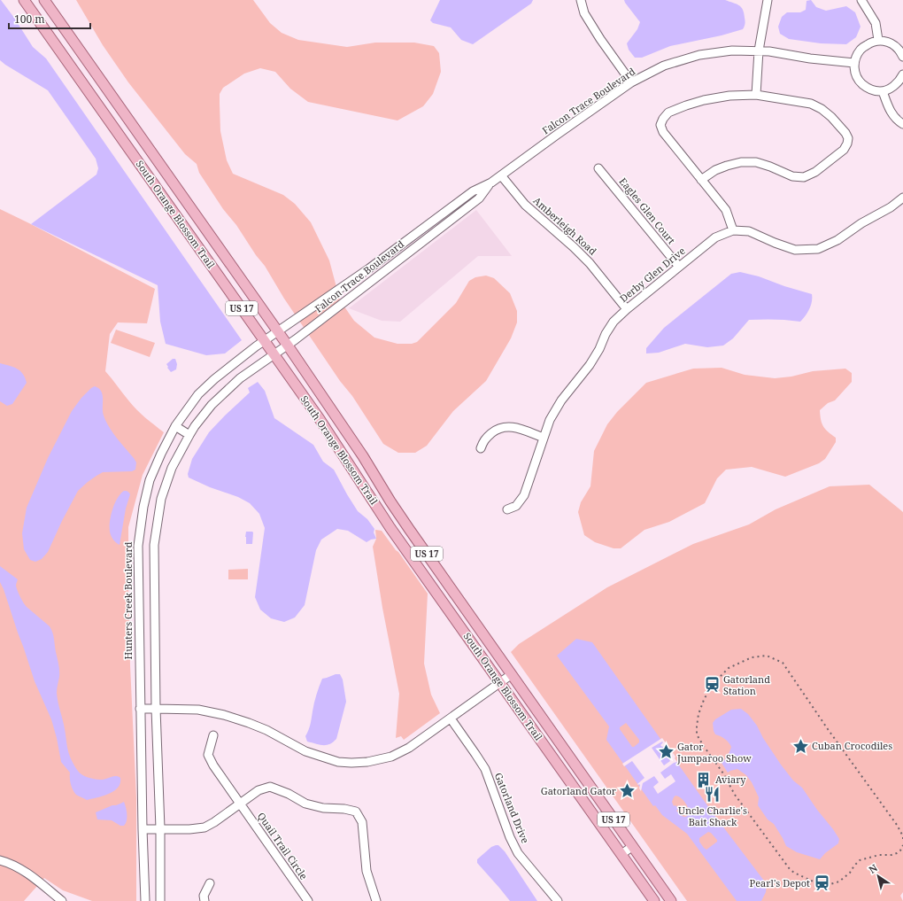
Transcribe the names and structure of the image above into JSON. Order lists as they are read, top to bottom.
{
  "streets": {
    "main road": ["South Orange Blossom Trail", "US 17"],
    "street": [
      "Falcon Trace Boulevard",
      "Eagles Glen Court",
      "Amberleigh Road",
      "Derby Glen Drive",
      "Hunters Creek Boulevard",
      "Gatorland Drive",
      "Quail Trail Circle"
    ]
  },
  "crossings": [
    ["Falcon Trace Boulevard", "South Orange Blossom Trail"],
    ["Falcon Trace Boulevard", "Amberleigh Road"],
    ["Falcon Trace Boulevard", "Hunters Creek Boulevard"],
    ["Eagles Glen Court", "Derby Glen Drive"],
    ["South Orange Blossom Trail", "Hunters Creek Boulevard"],
    ["Amberleigh Road", "Derby Glen Drive"]
  ],
  "places": {
    "station": ["Gatorland Station", "Pearl's Depot"],
    "place": ["Cuban Crocodiles", "Gator Jumparoo Show", "Gatorland Gator"],
    "building": ["Aviary"],
    "restaurant": ["Uncle Charlie's Bait Shack"]
  },
  "scale_bar": "100 m",
  "north": "top left"
}
